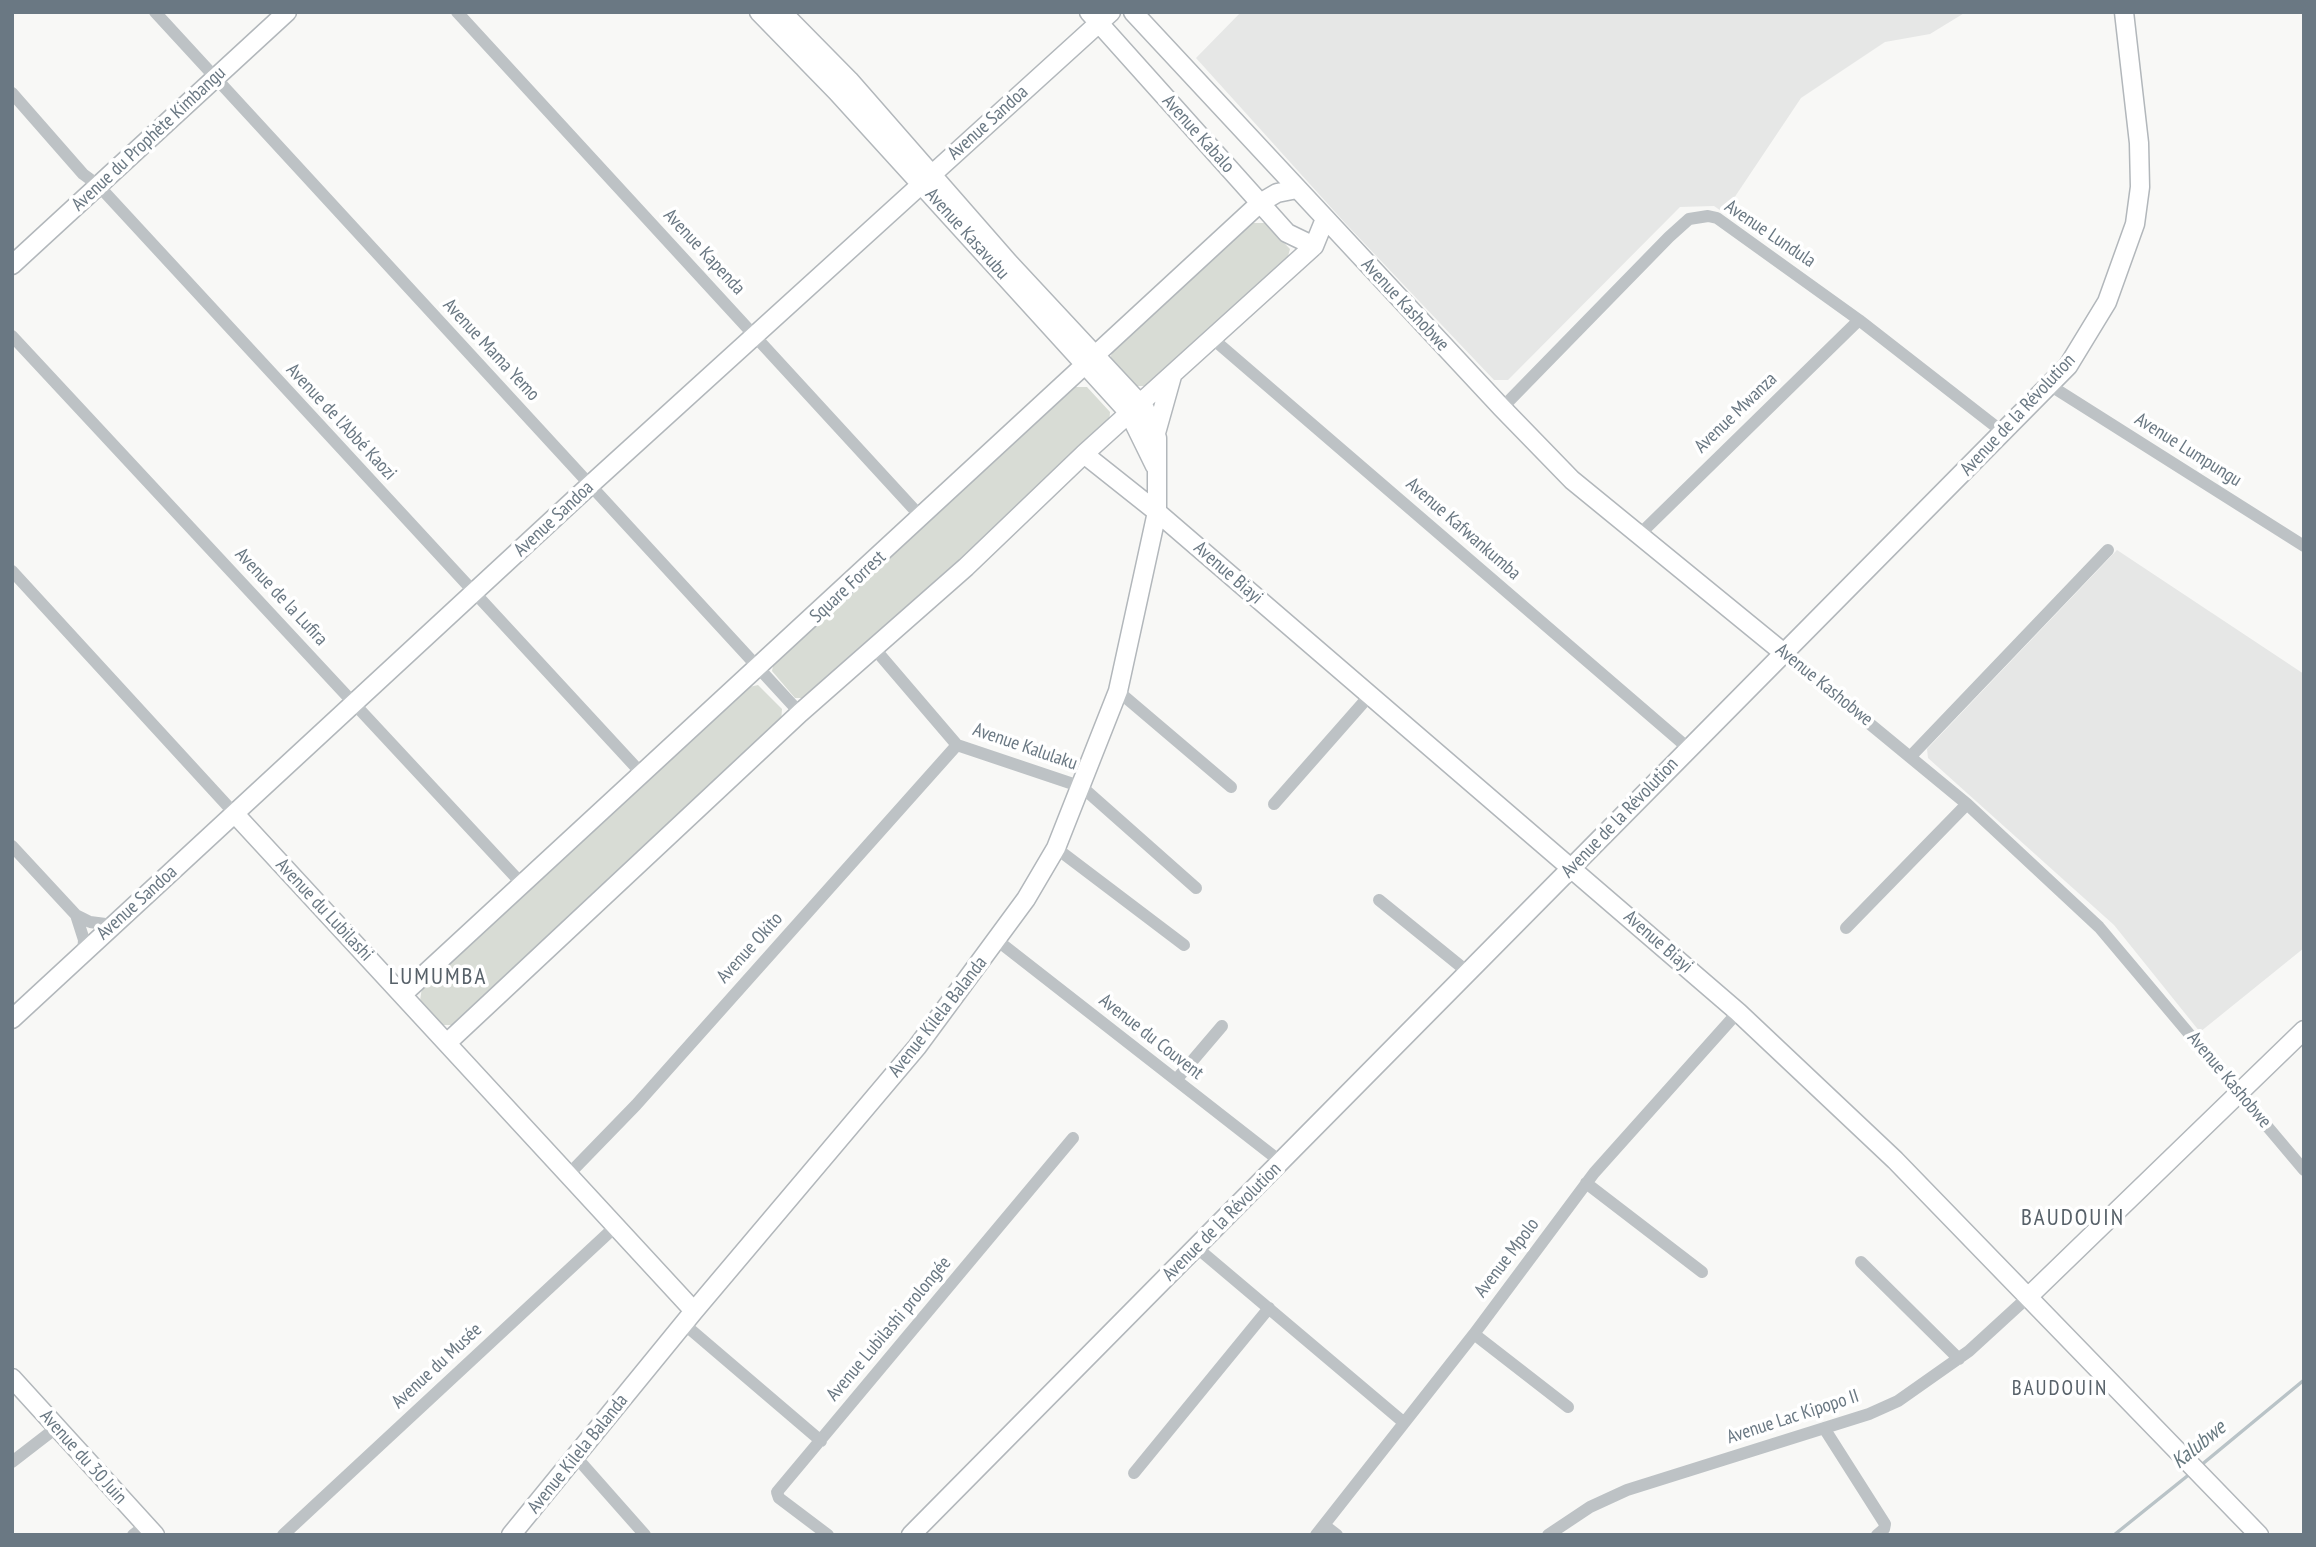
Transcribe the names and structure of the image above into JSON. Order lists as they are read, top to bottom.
{
  "streets": {
    "street": [
      "Avenue Sandoa",
      "Avenue Kabalo",
      "Avenue du Prophète Kimbangu",
      "Avenue Kasavubu",
      "Avenue Lundula",
      "Avenue Kapenda",
      "Avenue Kashobwe",
      "Avenue Mama Yemo",
      "Avenue Mwanza",
      "Avenue de la Révolution",
      "Avenue de l'Abbé Kaozi",
      "Avenue Lumpungu",
      "Avenue Kafwankumba",
      "Avenue Biayi",
      "Square Forrest",
      "Avenue de la Lufira",
      "Avenue Kalulaku",
      "Avenue du Lubilashi",
      "Avenue Okito",
      "Avenue Kilela Balanda",
      "Avenue du Couvent",
      "Avenue Mpolo",
      "Avenue Lubilashi prolongée",
      "Avenue du Musée",
      "Avenue Lac Kipopo II",
      "Avenue du 30 Juin"
    ]
  },
  "crossings": [
    ["Avenue Sandoa", "Avenue Kabalo"],
    ["Avenue Sandoa", "Avenue Kasavubu"],
    ["Avenue Sandoa", "Avenue Kapenda"],
    ["Avenue Sandoa", "Avenue Mama Yemo"],
    ["Avenue Sandoa", "Avenue de l'Abbé Kaozi"],
    ["Avenue Sandoa", "Avenue de la Lufira"],
    ["Avenue Sandoa", "Avenue du Lubilashi"],
    ["Avenue Kabalo", "Avenue Kashobwe"],
    ["Avenue Kabalo", "Square Forrest"],
    ["Avenue du Prophète Kimbangu", "Avenue Mama Yemo"],
    ["Avenue du Prophète Kimbangu", "Avenue de l'Abbé Kaozi"],
    ["Avenue Kasavubu", "Square Forrest"],
    ["Avenue Kasavubu", "Avenue Kilela Balanda"],
    ["Avenue Lundula", "Avenue Kashobwe"],
    ["Avenue Lundula", "Avenue Mwanza"],
    ["Avenue Lundula", "Avenue de la Révolution"],
    ["Avenue Kapenda", "Square Forrest"],
    ["Avenue Kashobwe", "Avenue Mwanza"],
    ["Avenue Kashobwe", "Avenue de la Révolution"],
    ["Avenue Mama Yemo", "Square Forrest"],
    ["Avenue de la Révolution", "Avenue Lumpungu"],
    ["Avenue de la Révolution", "Avenue Kafwankumba"],
    ["Avenue de la Révolution", "Avenue Biayi"],
    ["Avenue de la Révolution", "Avenue du Couvent"],
    ["Avenue de l'Abbé Kaozi", "Square Forrest"],
    ["Avenue Biayi", "Avenue Kilela Balanda"],
    ["Avenue Biayi", "Avenue Mpolo"],
    ["Avenue Biayi", "Avenue Lac Kipopo II"],
    ["Square Forrest", "Avenue de la Lufira"],
    ["Square Forrest", "Avenue du Lubilashi"],
    ["Avenue Kalulaku", "Avenue Okito"],
    ["Avenue Kalulaku", "Avenue Kilela Balanda"],
    ["Avenue du Lubilashi", "Avenue Okito"],
    ["Avenue du Lubilashi", "Avenue Kilela Balanda"],
    ["Avenue du Lubilashi", "Avenue du Musée"],
    ["Avenue Kilela Balanda", "Avenue du Couvent"]
  ],
  "districts": ["LUMUMBA", "BAUDOUIN", "BAUDOUIN"],
  "water": ["Kalubwe"]
}
